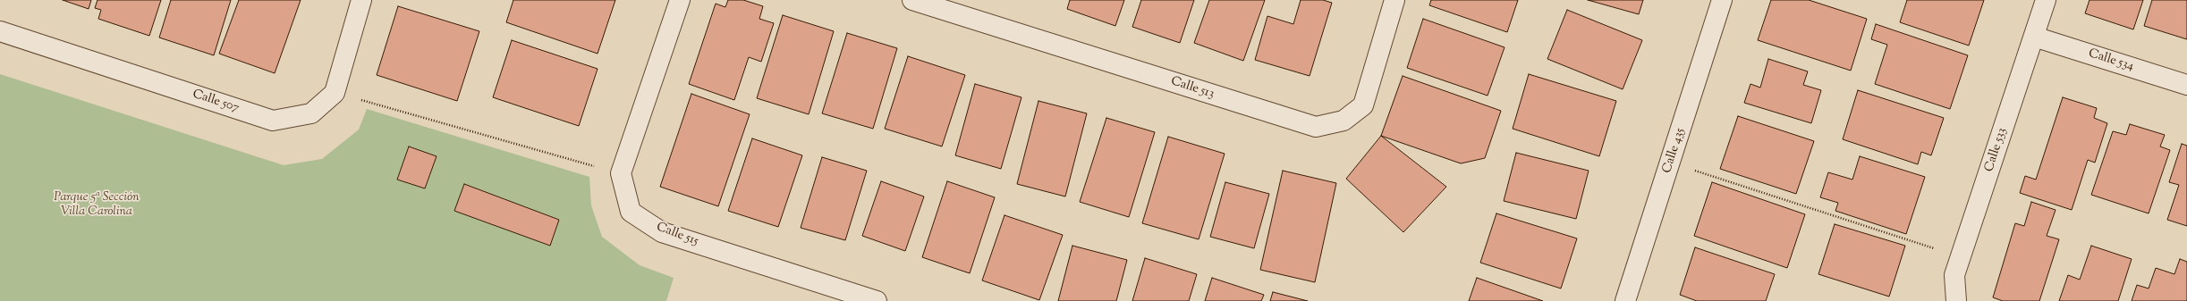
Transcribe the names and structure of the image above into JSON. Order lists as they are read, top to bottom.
{
  "streets": {
    "street": [
      "Calle 534",
      "Calle 513",
      "Calle 507",
      "Calle 533",
      "Calle 435",
      "Calle 515"
    ]
  },
  "crossings": [
    ["Calle 534", "Calle 533"]
  ],
  "parks": ["Parque 5ª Sección Villa Carolina"]
}
